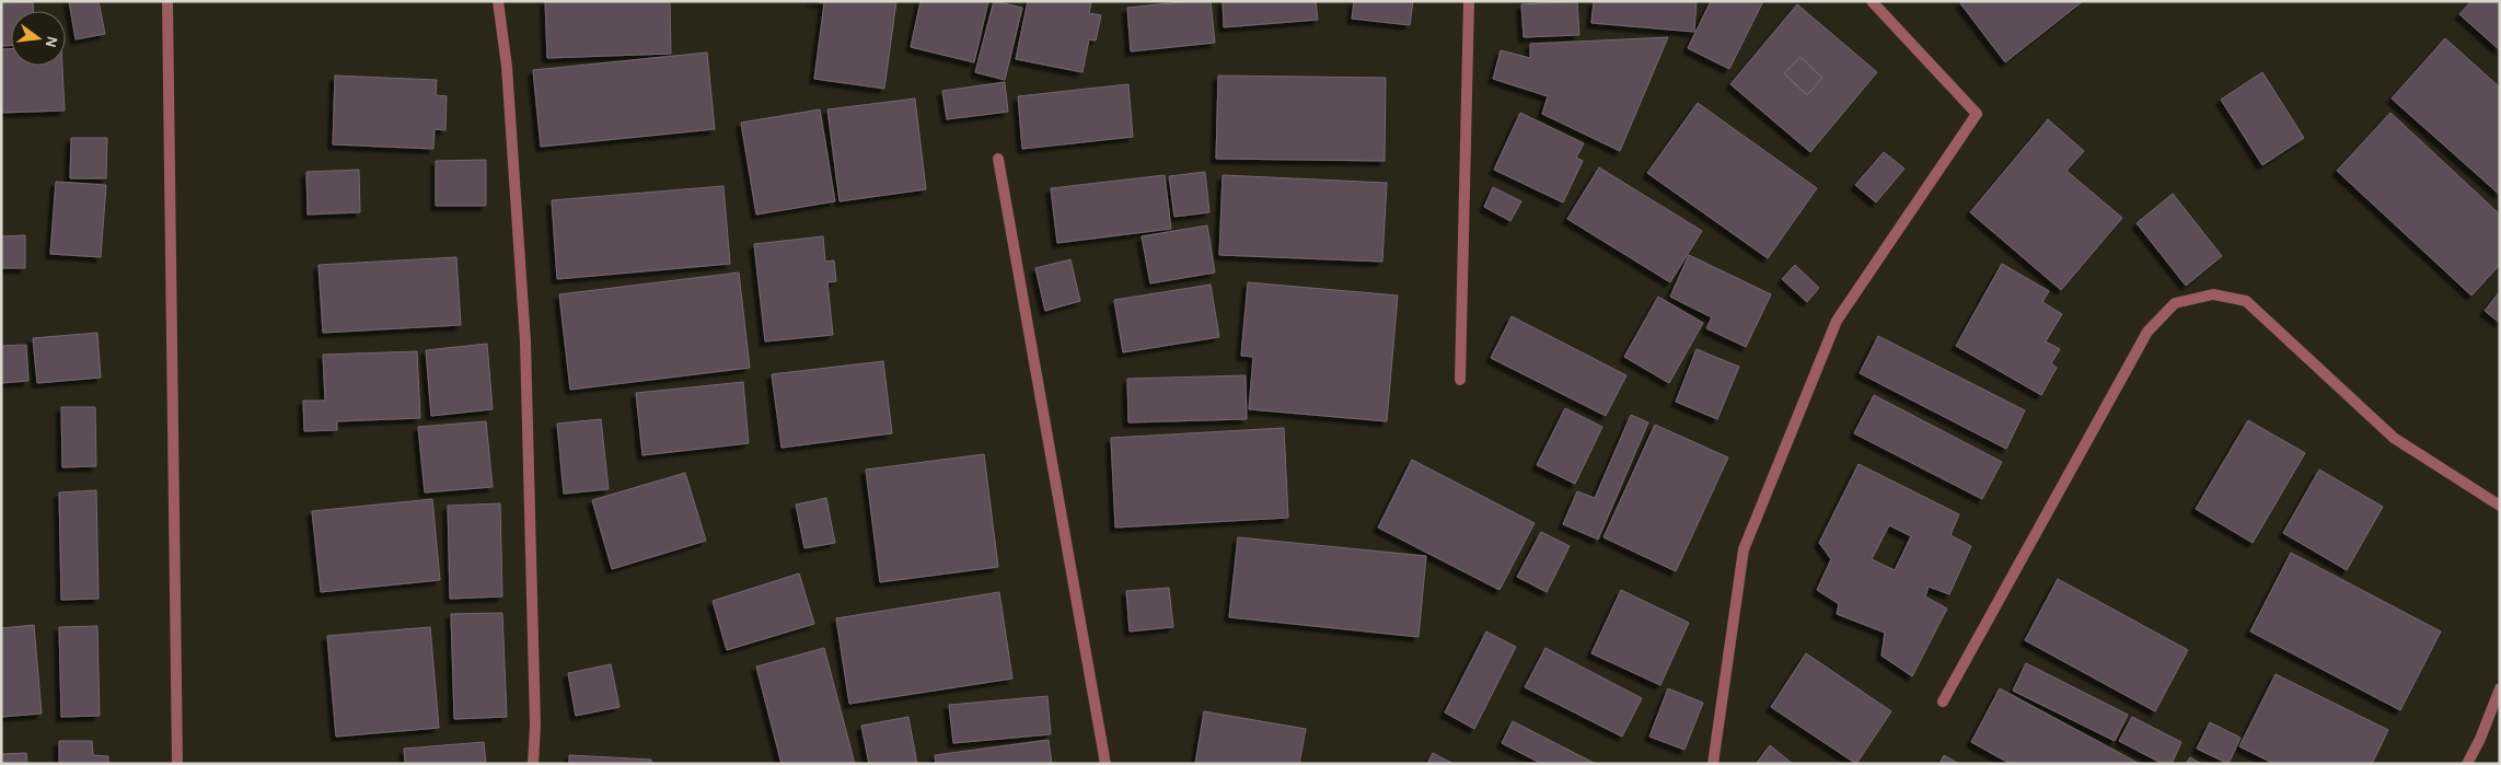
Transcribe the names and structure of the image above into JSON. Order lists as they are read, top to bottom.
{
  "north": "right"
}
